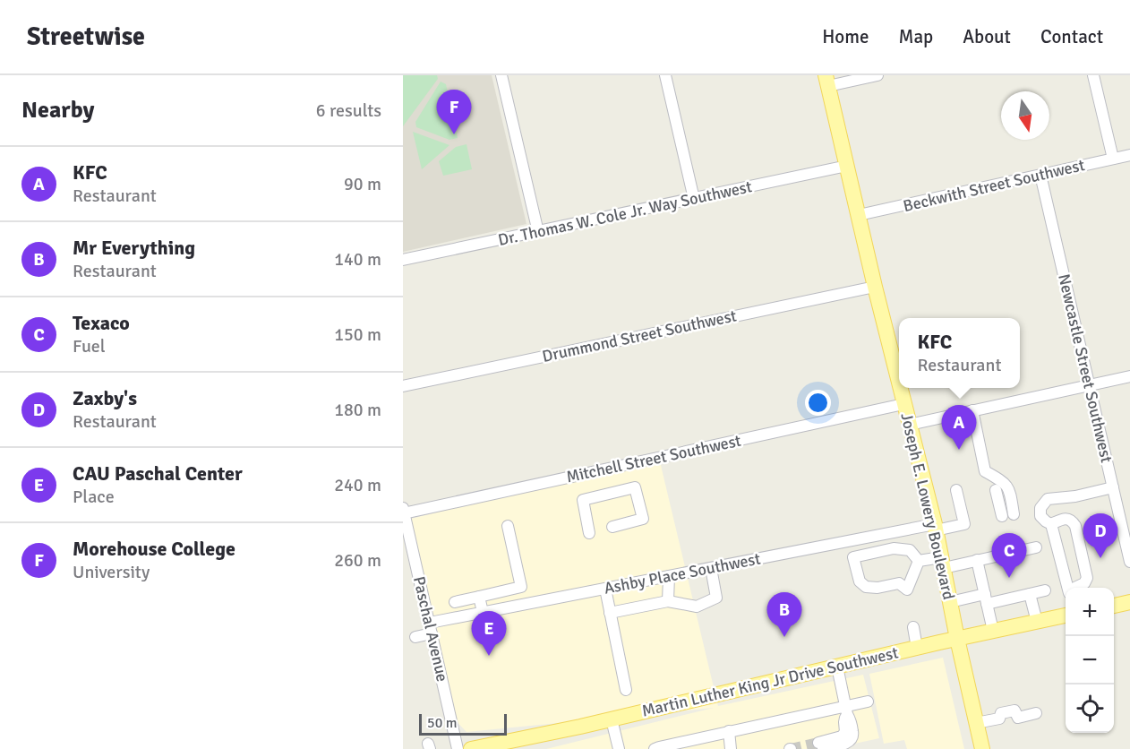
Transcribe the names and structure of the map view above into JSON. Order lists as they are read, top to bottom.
{
  "streets": {
    "main road": ["Joseph E. Lowery Boulevard", "Martin Luther King Jr Drive Southwest"],
    "street": [
      "Beckwith Street Southwest",
      "Dr. Thomas W. Cole Jr. Way Southwest",
      "Drummond Street Southwest",
      "Newcastle Street Southwest",
      "Mitchell Street Southwest",
      "Ashby Place Southwest",
      "Paschal Avenue"
    ]
  },
  "crossings": [
    ["Beckwith Street Southwest", "Newcastle Street Southwest"],
    ["Beckwith Street Southwest", "Joseph E. Lowery Boulevard"],
    ["Dr. Thomas W. Cole Jr. Way Southwest", "Joseph E. Lowery Boulevard"],
    ["Drummond Street Southwest", "Joseph E. Lowery Boulevard"],
    ["Mitchell Street Southwest", "Joseph E. Lowery Boulevard"],
    ["Mitchell Street Southwest", "Paschal Avenue"],
    ["Joseph E. Lowery Boulevard", "Ashby Place Southwest"],
    ["Joseph E. Lowery Boulevard", "Martin Luther King Jr Drive Southwest"],
    ["Ashby Place Southwest", "Paschal Avenue"]
  ],
  "scale_bar": "50 m",
  "north": "bottom",
  "page": {
    "header": "Streetwise",
    "nav": [
      "Home",
      "Map",
      "About",
      "Contact"
    ],
    "heading": ["Nearby", "6 results"],
    "pins": [
      "F",
      "A",
      "D",
      "C",
      "B",
      "E"
    ],
    "list": [
      {
        "mark": "A",
        "name": "KFC",
        "note": "Restaurant",
        "value": "90 m"
      },
      {
        "mark": "B",
        "name": "Mr Everything",
        "note": "Restaurant",
        "value": "140 m"
      },
      {
        "mark": "C",
        "name": "Texaco",
        "note": "Fuel",
        "value": "150 m"
      },
      {
        "mark": "D",
        "name": "Zaxby's",
        "note": "Restaurant",
        "value": "180 m"
      },
      {
        "mark": "E",
        "name": "CAU Paschal Center",
        "note": "Place",
        "value": "240 m"
      },
      {
        "mark": "F",
        "name": "Morehouse College",
        "note": "University",
        "value": "260 m"
      }
    ],
    "popup": ["KFC", "Restaurant"],
    "map_buttons": ["+", "−"],
    "scale": "50 m"
  }
}
